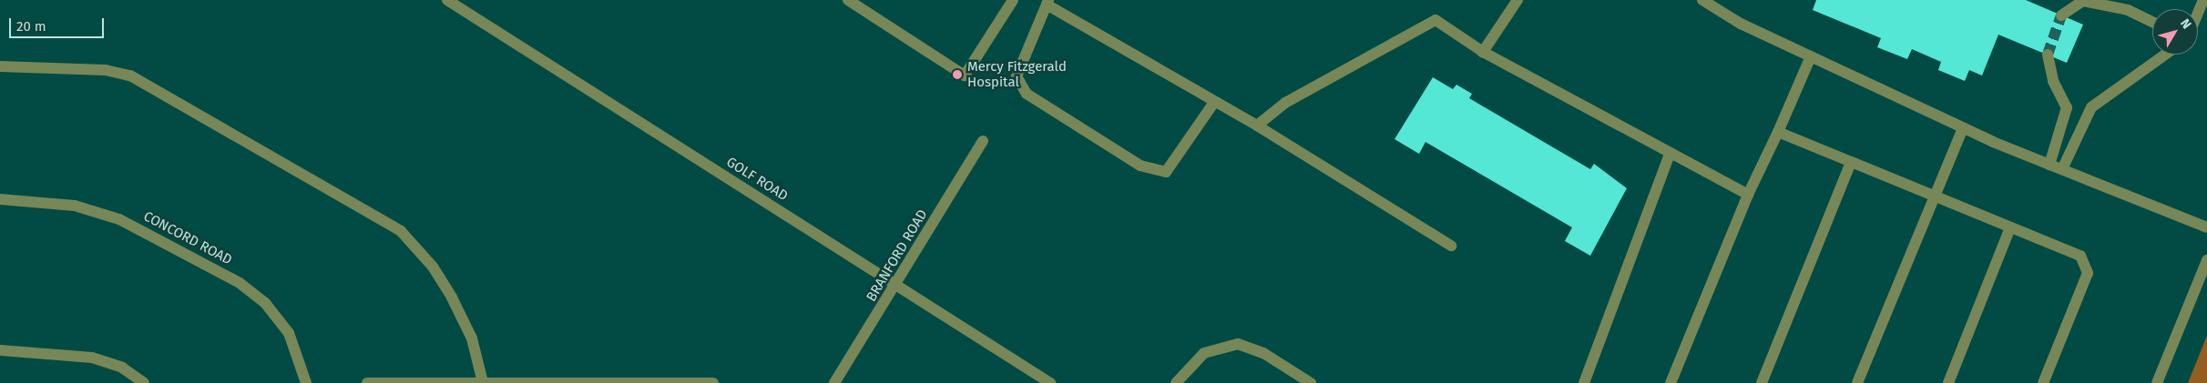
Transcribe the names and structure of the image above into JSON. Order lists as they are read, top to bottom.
{
  "streets": {
    "street": ["GOLF ROAD", "CONCORD ROAD", "BRANFORD ROAD"]
  },
  "crossings": [
    ["GOLF ROAD", "BRANFORD ROAD"]
  ],
  "places": ["Mercy Fitzgerald Hospital"],
  "scale_bar": "20 m",
  "north": "top right"
}
